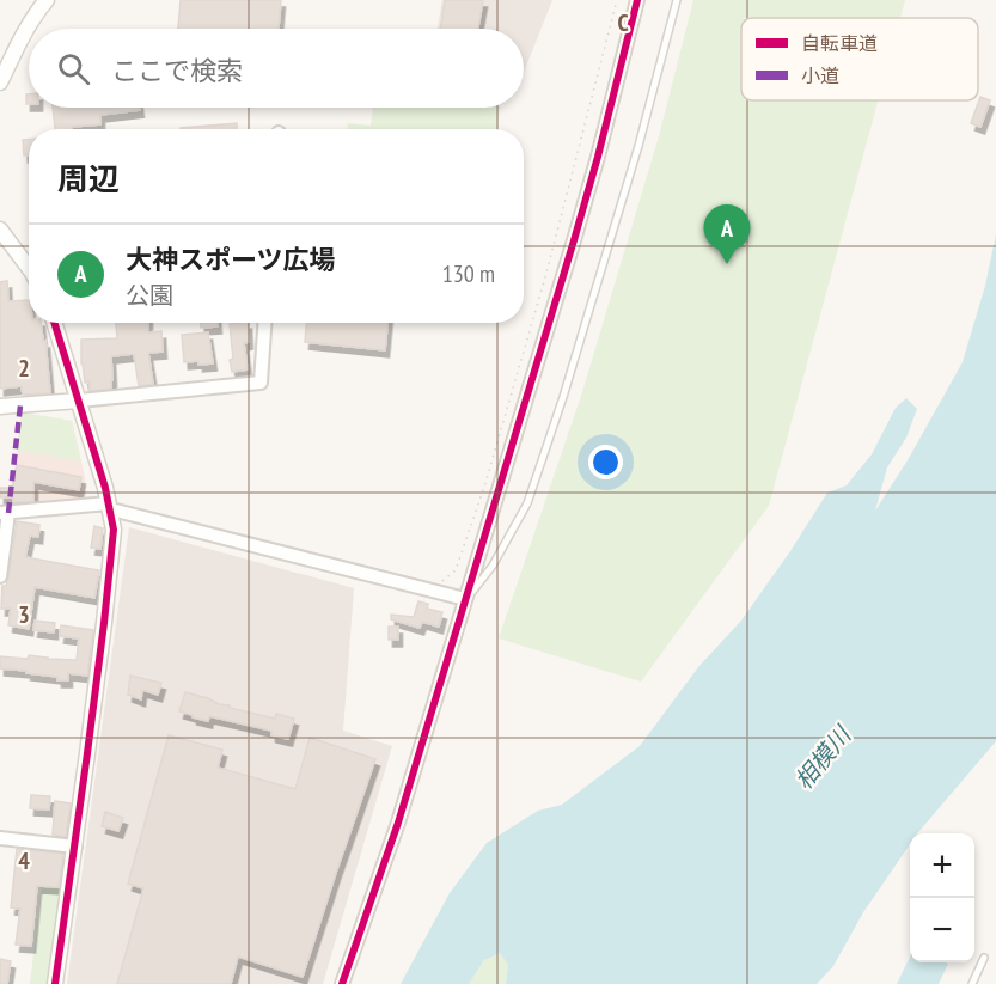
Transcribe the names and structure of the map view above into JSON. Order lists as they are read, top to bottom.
{
  "water": ["相模川"],
  "legend": ["自転車道", "小道"],
  "page": {
    "search": "ここで検索",
    "heading": "周辺",
    "pins": "A",
    "list": [
      {
        "mark": "A",
        "name": "大神スポーツ広場",
        "note": "公園",
        "value": "130 m"
      }
    ],
    "map_buttons": ["+", "−"]
  },
  "grid": {
    "columns": ["C"],
    "rows": ["2", "3", "4"]
  }
}
